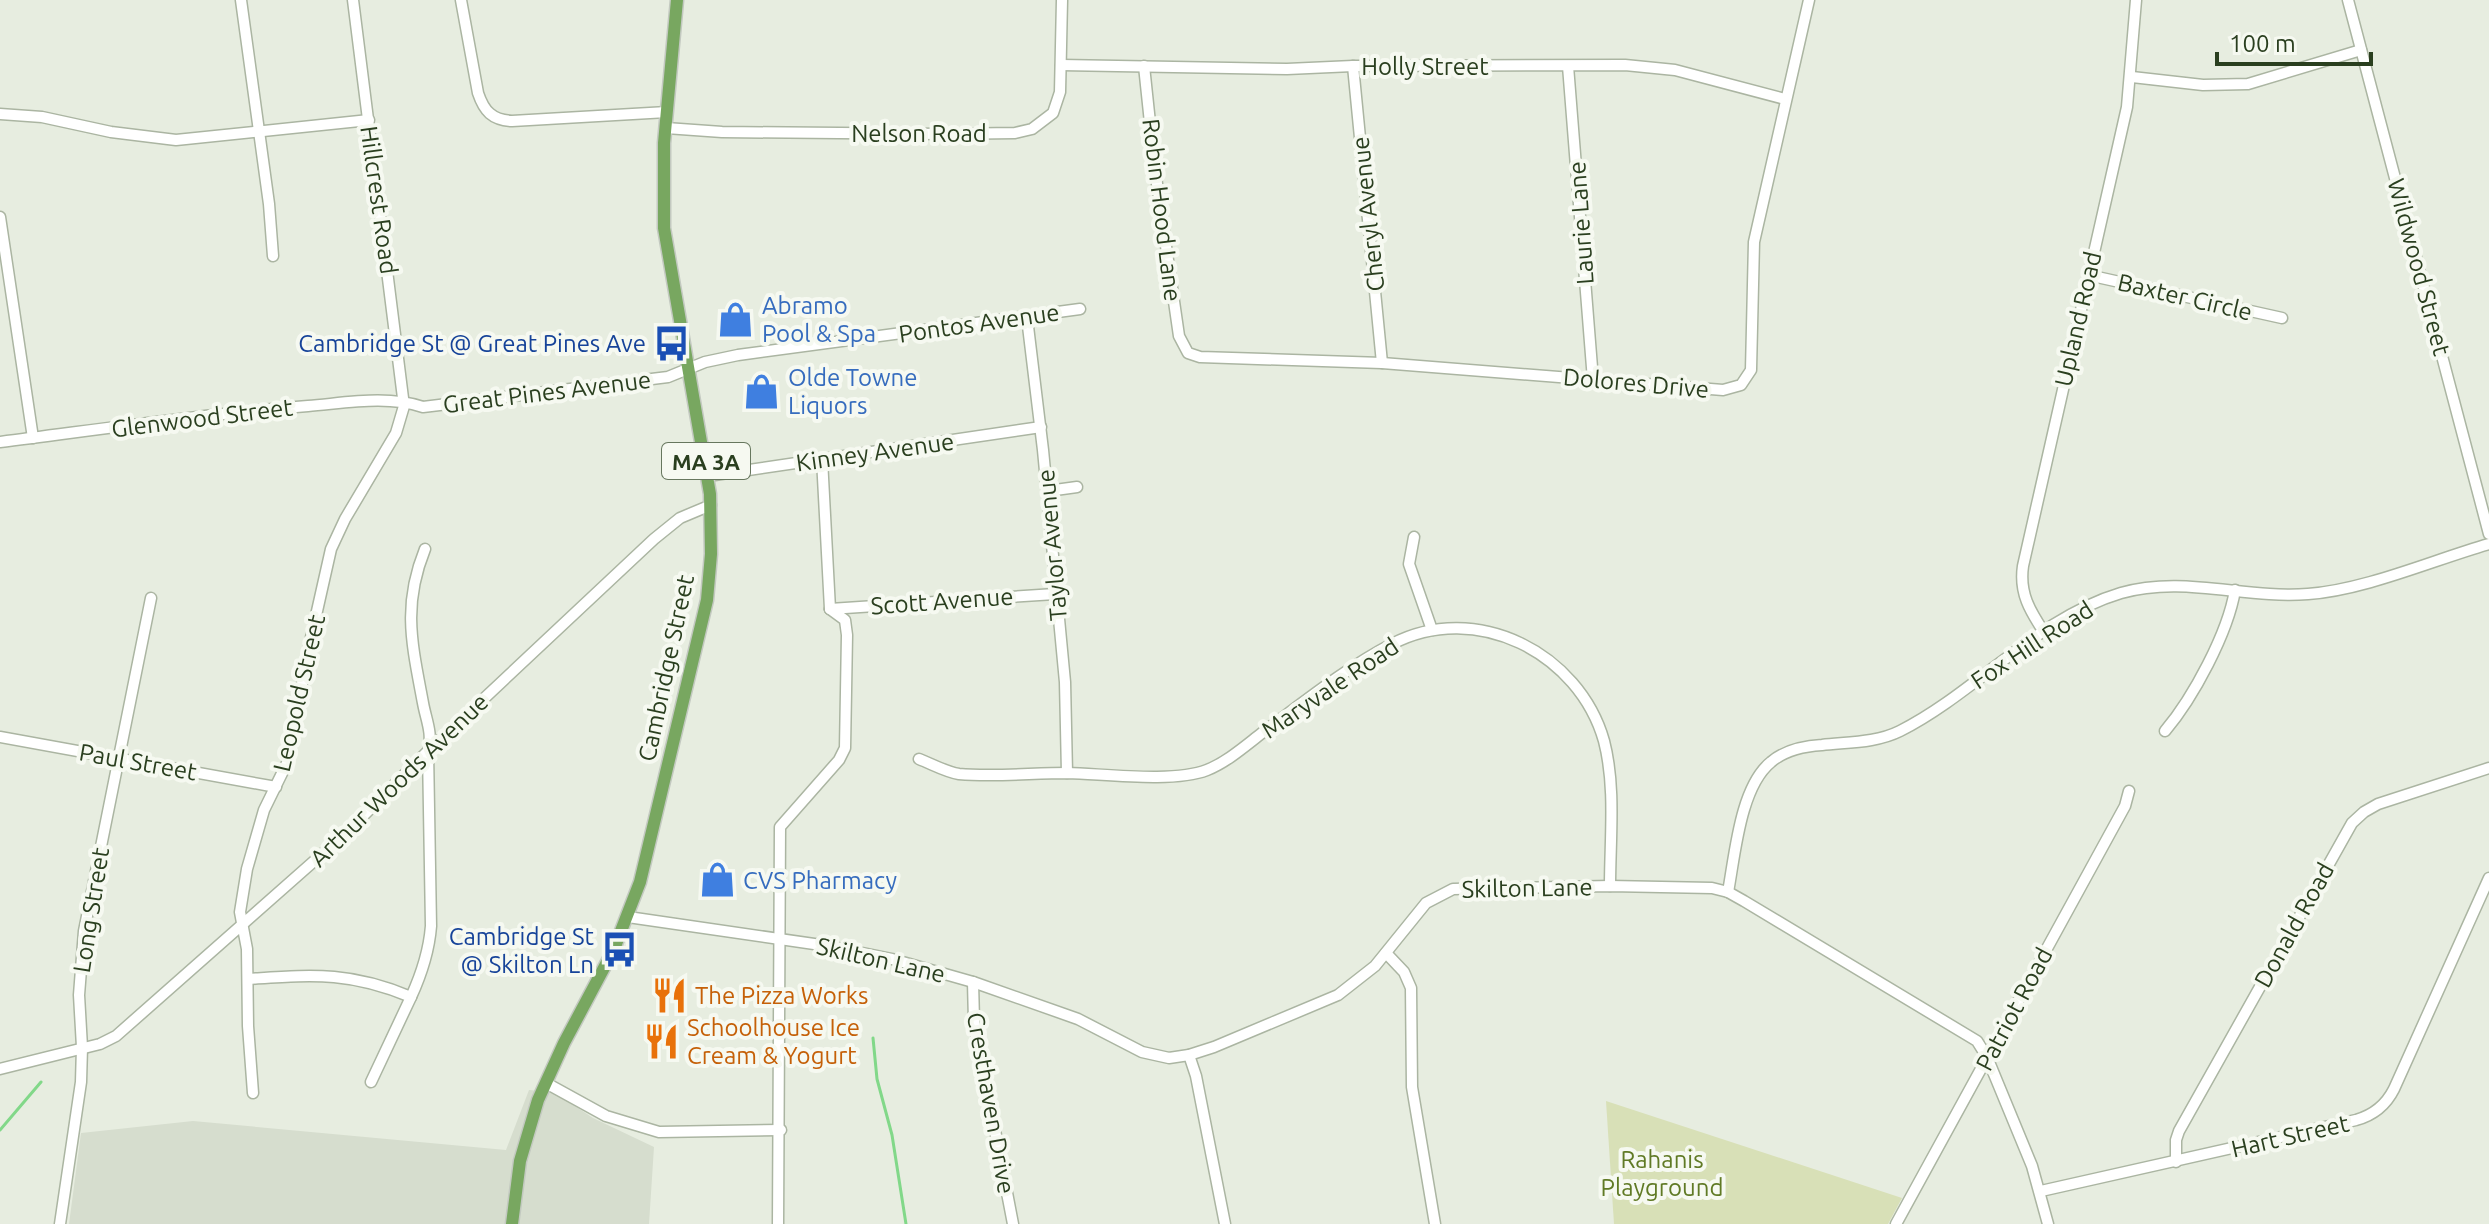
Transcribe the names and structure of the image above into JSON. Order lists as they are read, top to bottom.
{
  "streets": {
    "main road": ["MA 3A", "Cambridge Street"],
    "street": [
      "Holly Street",
      "Nelson Road",
      "Hillcrest Road",
      "Robin Hood Lane",
      "Cheryl Avenue",
      "Laurie Lane",
      "Wildwood Street",
      "Baxter Circle",
      "Upland Road",
      "Pontos Avenue",
      "Dolores Drive",
      "Great Pines Avenue",
      "Glenwood Street",
      "Kinney Avenue",
      "Taylor Avenue",
      "Scott Avenue",
      "Fox Hill Road",
      "Maryvale Road",
      "Leopold Street",
      "Paul Street",
      "Arthur Woods Avenue",
      "Skilton Lane",
      "Long Street",
      "Donald Road",
      "Patriot Road",
      "Cresthaven Drive",
      "Hart Street"
    ]
  },
  "crossings": [
    ["Holly Street", "Nelson Road"],
    ["Holly Street", "Robin Hood Lane"],
    ["Holly Street", "Cheryl Avenue"],
    ["Holly Street", "Laurie Lane"],
    ["Holly Street", "Dolores Drive"],
    ["Nelson Road", "Cambridge Street"],
    ["Hillcrest Road", "Great Pines Avenue"],
    ["Hillcrest Road", "Glenwood Street"],
    ["Hillcrest Road", "Leopold Street"],
    ["Robin Hood Lane", "Dolores Drive"],
    ["Cheryl Avenue", "Dolores Drive"],
    ["Laurie Lane", "Dolores Drive"],
    ["Baxter Circle", "Upland Road"],
    ["Upland Road", "Fox Hill Road"],
    ["Pontos Avenue", "Great Pines Avenue"],
    ["Pontos Avenue", "Taylor Avenue"],
    ["Pontos Avenue", "Cambridge Street"],
    ["Great Pines Avenue", "Glenwood Street"],
    ["Great Pines Avenue", "Cambridge Street"],
    ["Great Pines Avenue", "Leopold Street"],
    ["Glenwood Street", "Leopold Street"],
    ["Kinney Avenue", "Taylor Avenue"],
    ["Kinney Avenue", "Cambridge Street"],
    ["Taylor Avenue", "Scott Avenue"],
    ["Taylor Avenue", "Maryvale Road"],
    ["Fox Hill Road", "Skilton Lane"],
    ["Cambridge Street", "Arthur Woods Avenue"],
    ["Cambridge Street", "Skilton Lane"],
    ["Maryvale Road", "Skilton Lane"],
    ["Leopold Street", "Paul Street"],
    ["Leopold Street", "Arthur Woods Avenue"],
    ["Paul Street", "Long Street"],
    ["Arthur Woods Avenue", "Long Street"],
    ["Skilton Lane", "Patriot Road"],
    ["Skilton Lane", "Cresthaven Drive"],
    ["Skilton Lane", "Hart Street"],
    ["Donald Road", "Hart Street"]
  ],
  "parks": ["Rahanis Playground"],
  "places": {
    "shop": ["Abramo Pool & Spa", "Olde Towne Liquors", "CVS Pharmacy"],
    "bus stop": ["Cambridge St @ Great Pines Ave", "Cambridge St @ Skilton Ln"],
    "restaurant": ["The Pizza Works", "Schoolhouse Ice Cream & Yogurt"]
  },
  "scale_bar": "100 m"
}
